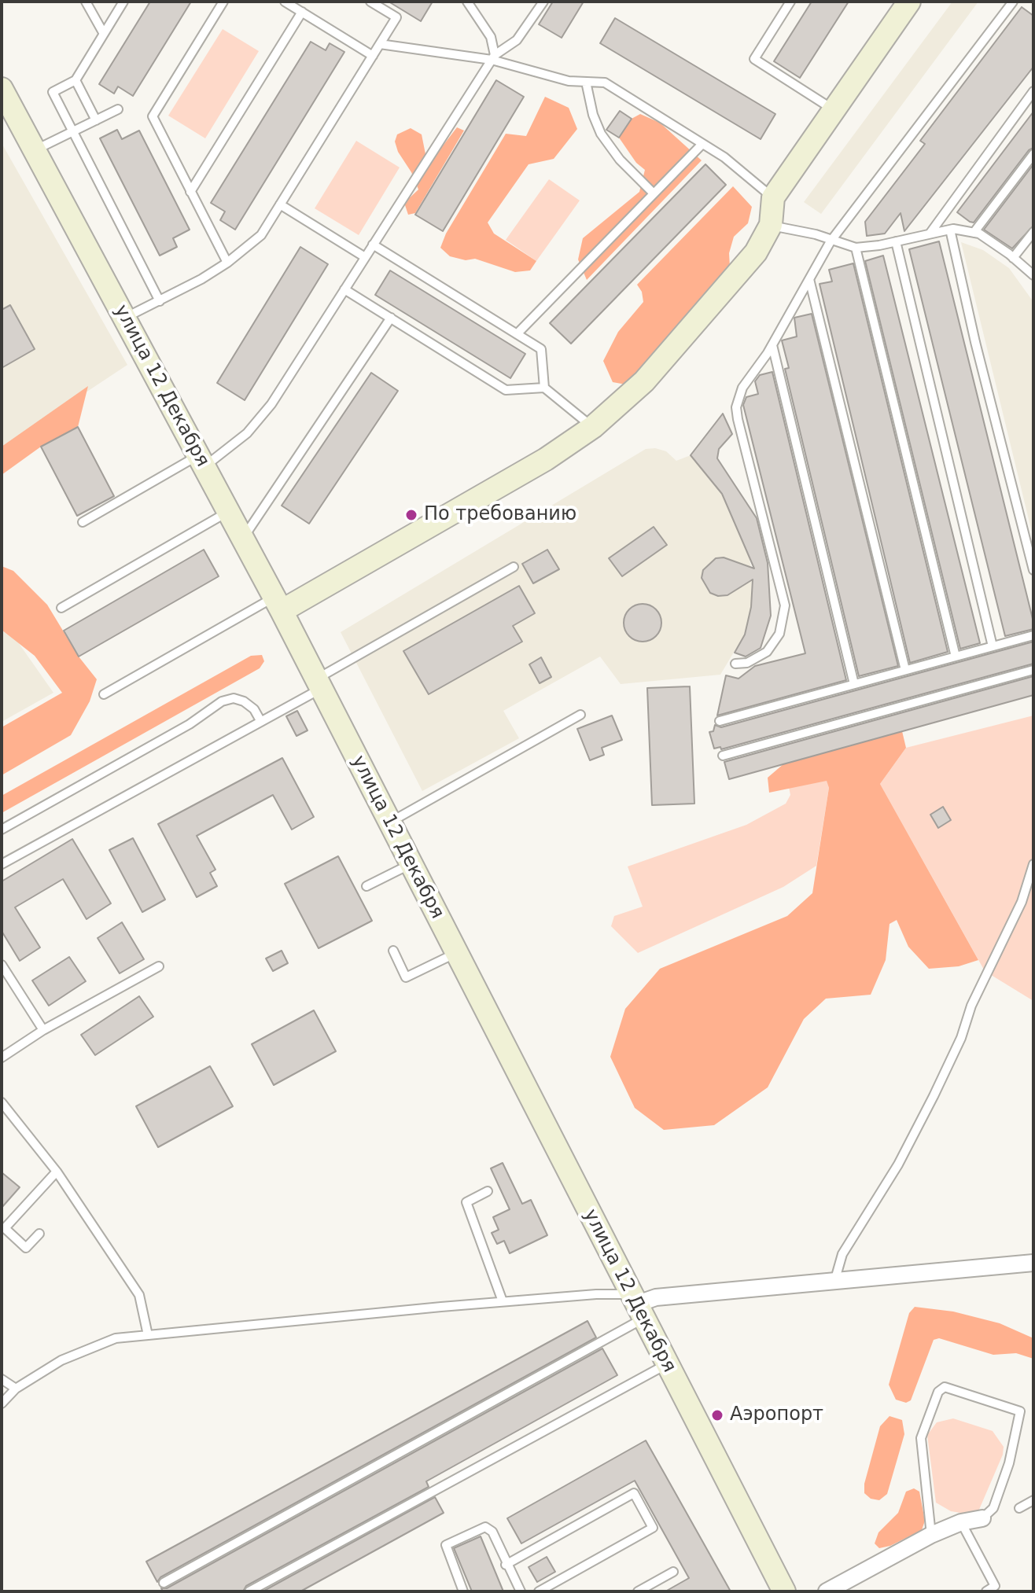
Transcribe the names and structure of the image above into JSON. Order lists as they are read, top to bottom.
{
  "streets": {
    "main road": ["улица 12 Декабря"]
  },
  "places": ["По требованию", "Аэропорт"]
}
